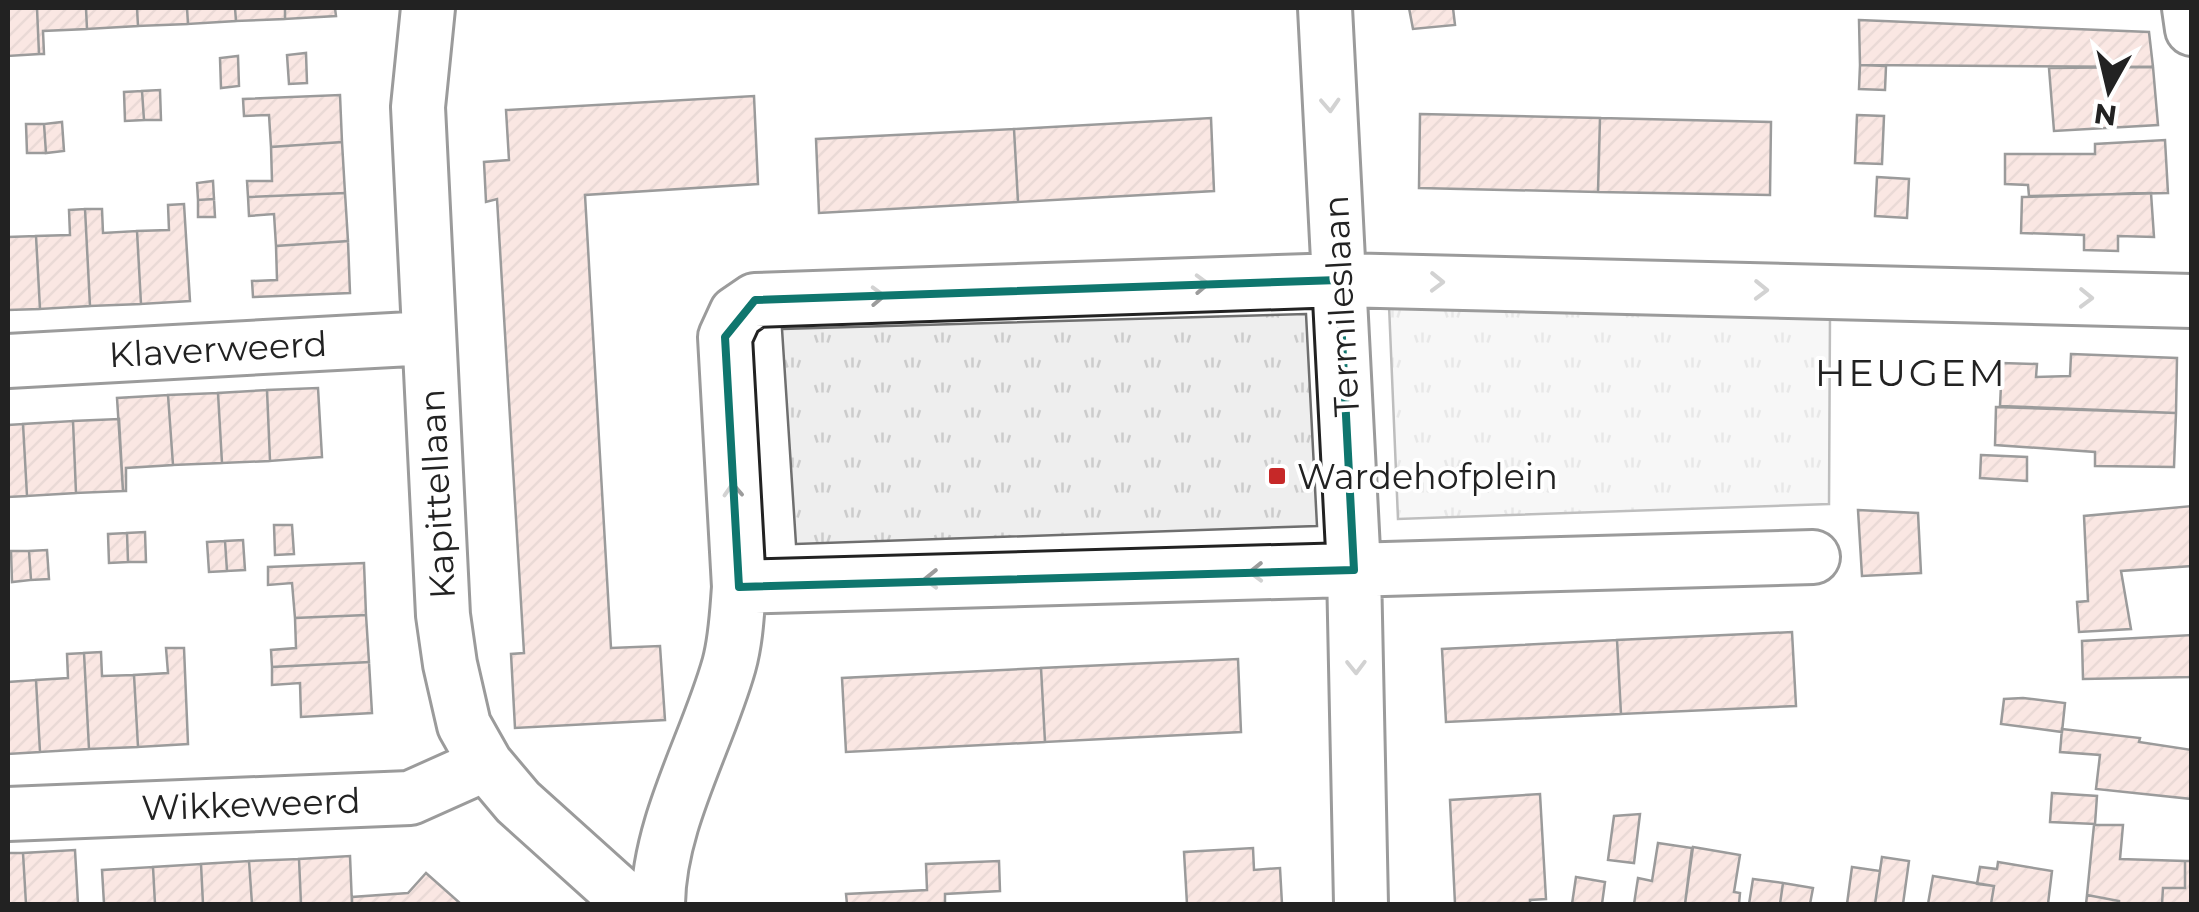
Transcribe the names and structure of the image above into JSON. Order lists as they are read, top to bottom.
{
  "streets": {
    "street": [
      "Termileslaan",
      "Klaverweerd",
      "Kapittellaan",
      "Wikkeweerd"
    ]
  },
  "crossings": [
    ["Klaverweerd", "Kapittellaan"],
    ["Kapittellaan", "Wikkeweerd"]
  ],
  "one_way": ["Termileslaan"],
  "districts": ["HEUGEM"],
  "places": {
    "transit": ["Wardehofplein"]
  },
  "north": "bottom"
}
